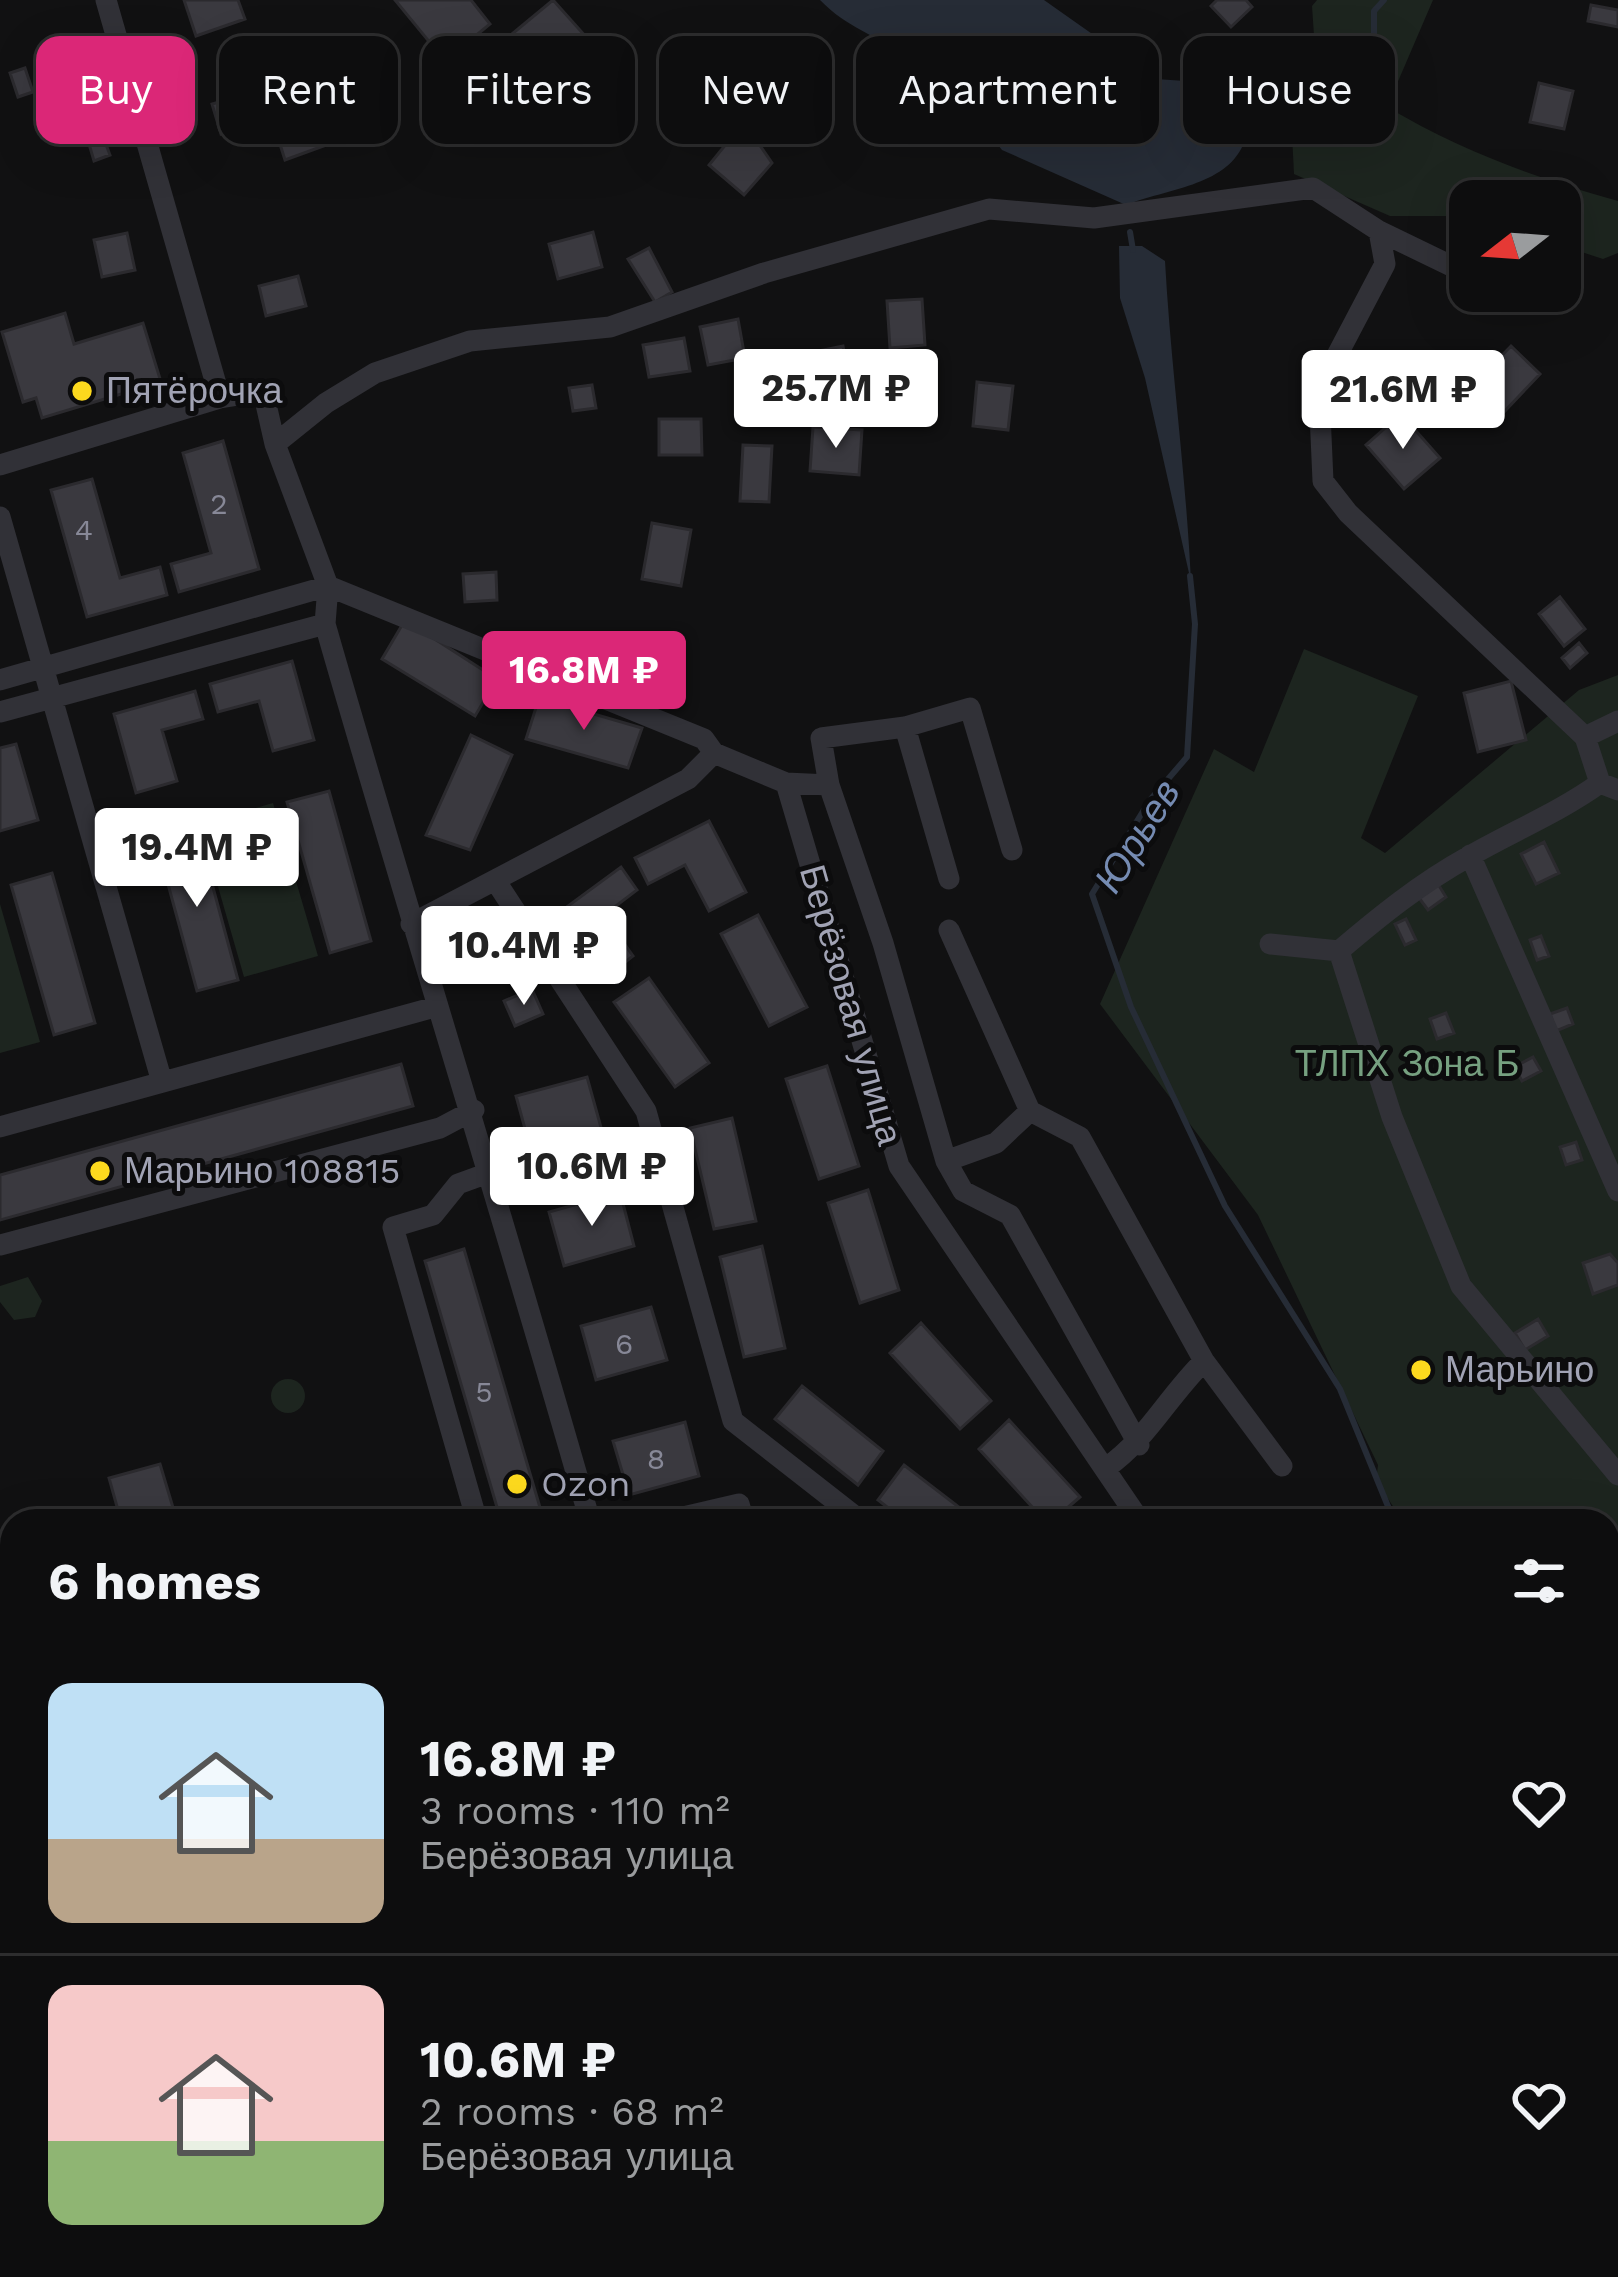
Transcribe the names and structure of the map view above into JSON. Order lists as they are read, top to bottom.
{
  "streets": {
    "street": ["Берёзовая улица"]
  },
  "water": ["Юрьев"],
  "parks": ["ТЛПХ Зона Б"],
  "places": [
    "Пятёрочка",
    "Марьино 108815",
    "Марьино",
    "Ozon"
  ],
  "house_numbers": [
    "2",
    "4",
    "6",
    "5",
    "8"
  ],
  "north": "left",
  "page": {
    "chip": [
      "Buy",
      "Rent",
      "Filters",
      "New",
      "Apartment",
      "House"
    ],
    "price": [
      "25.7M ₽",
      "21.6M ₽",
      "16.8M ₽",
      "19.4M ₽",
      "10.4M ₽",
      "10.6M ₽"
    ],
    "heading": "6 homes",
    "list": [
      {
        "name": "16.8M ₽",
        "note": "3 rooms · 110 m² · Берёзовая улица"
      },
      {
        "name": "10.6M ₽",
        "note": "2 rooms · 68 m² · Берёзовая улица"
      }
    ]
  }
}
